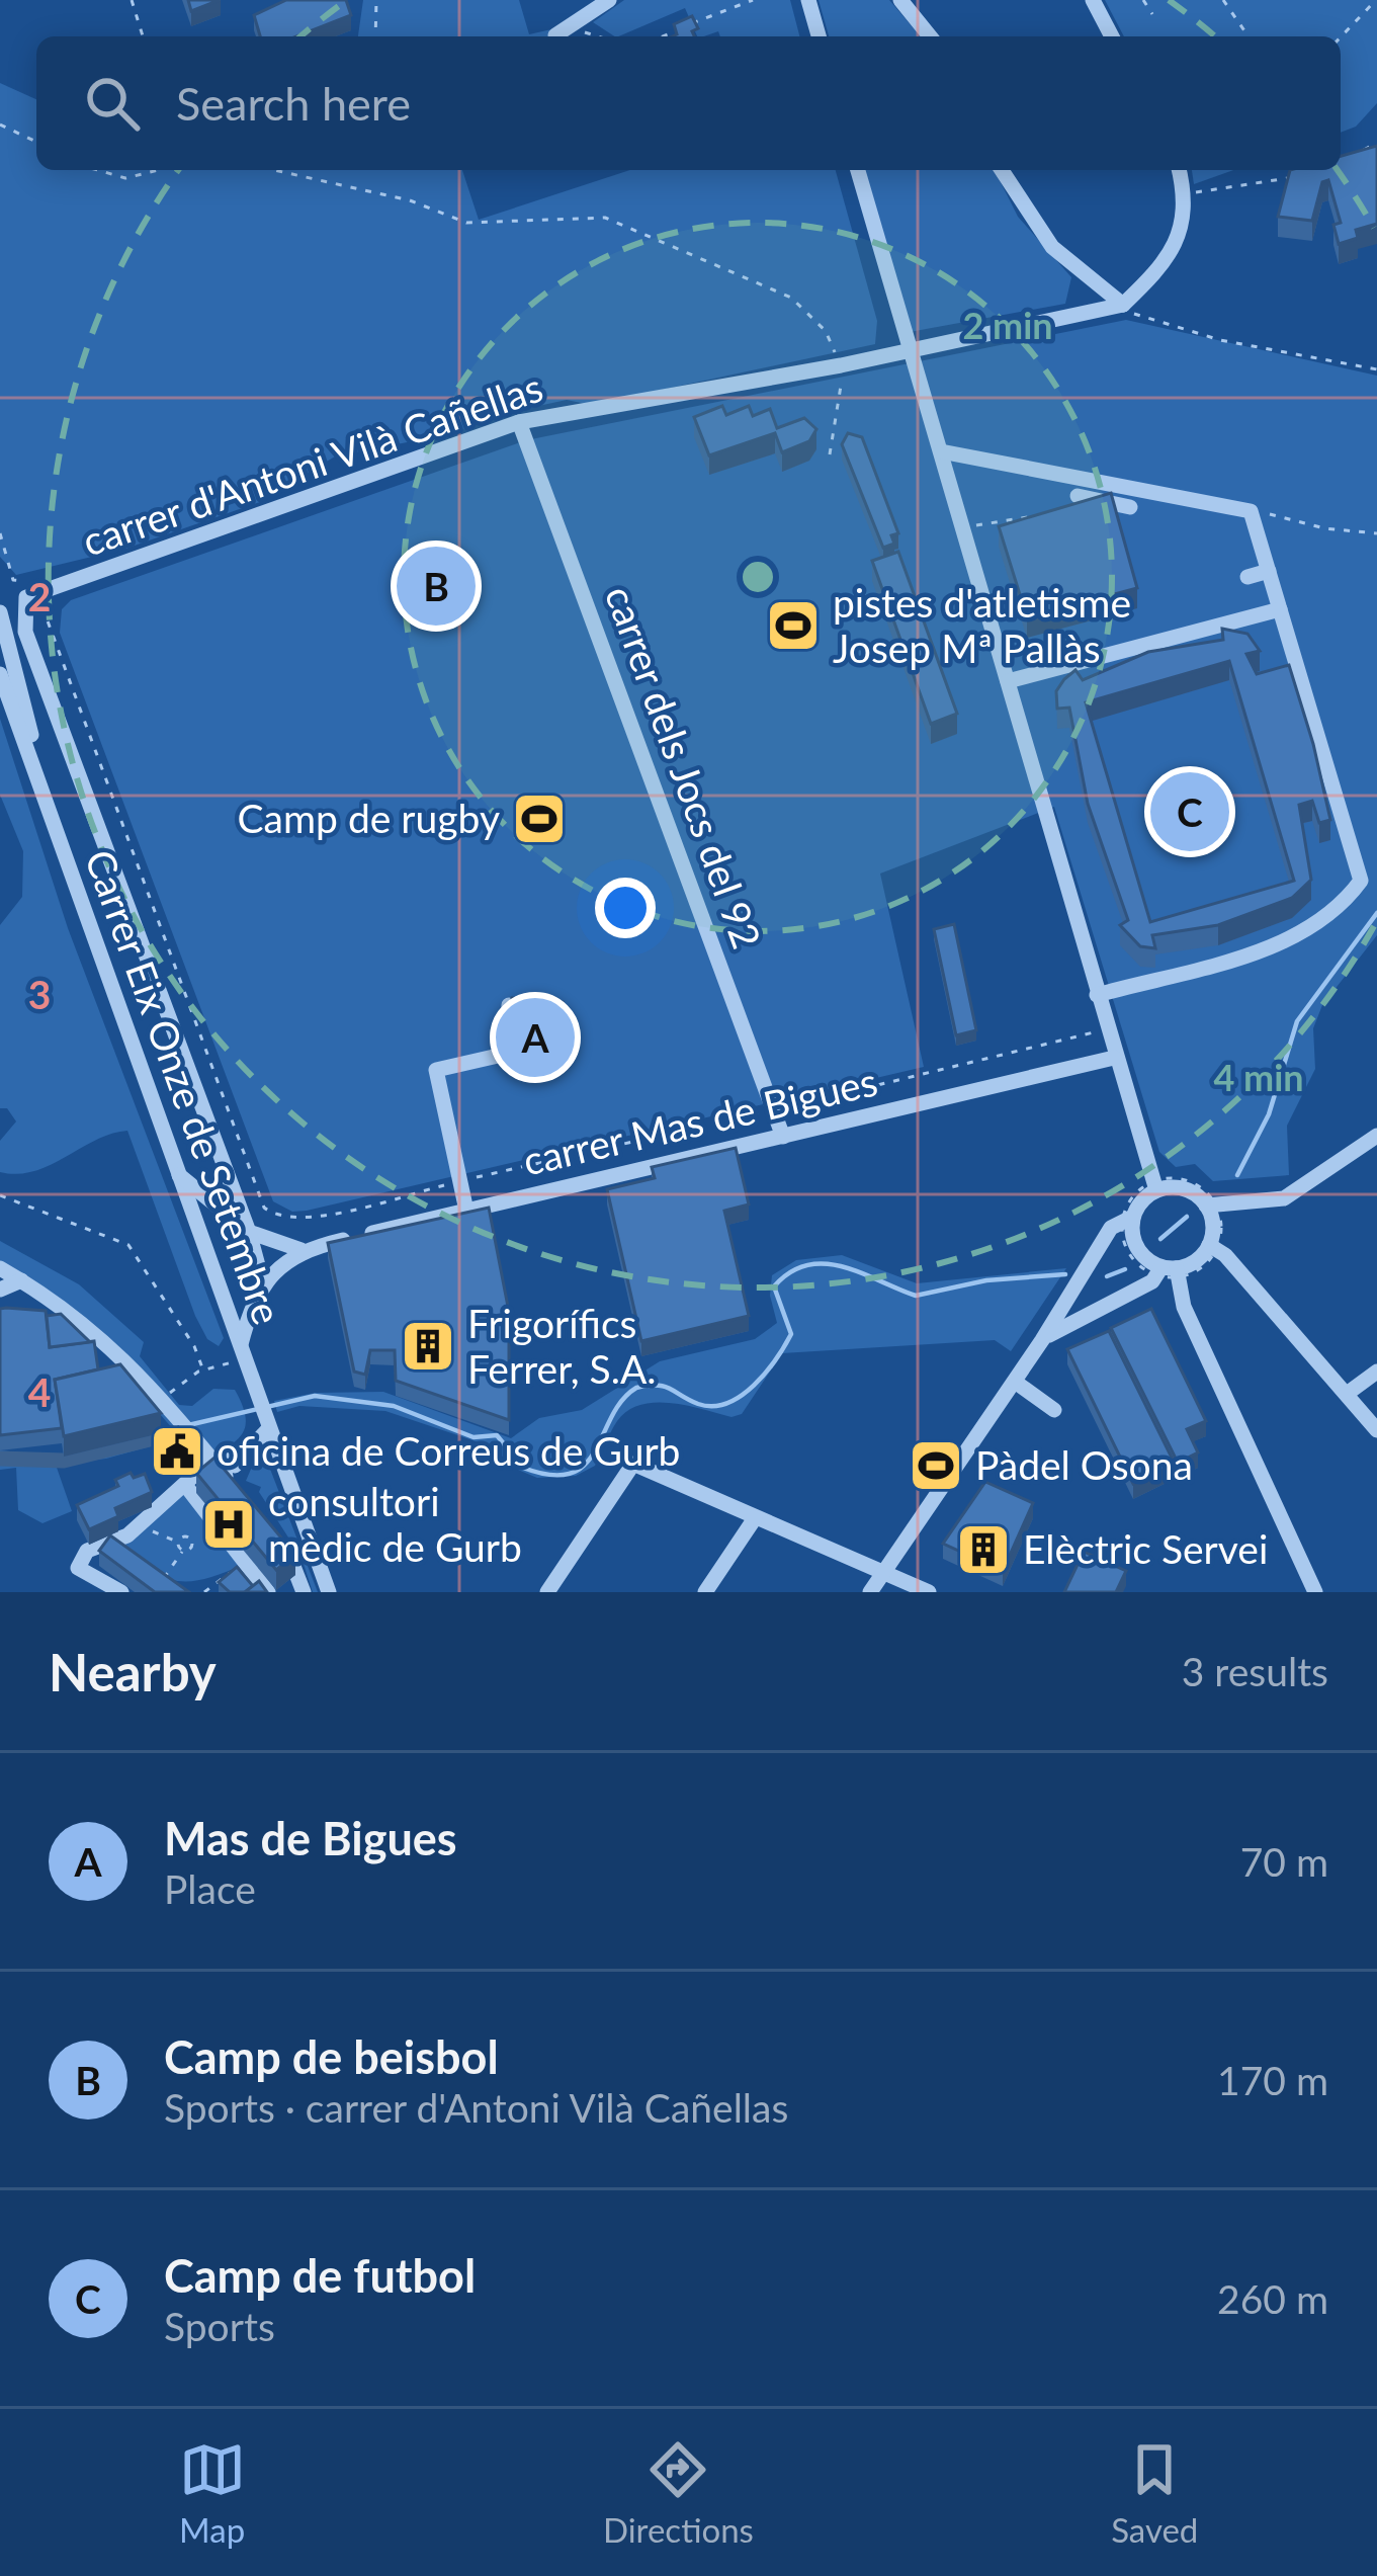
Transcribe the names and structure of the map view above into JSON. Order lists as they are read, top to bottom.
{
  "streets": {
    "street": [
      "carrer d'Antoni Vilà Cañellas",
      "carrer dels Jocs del 92",
      "Carrer Eix Onze de Setembre",
      "carrer Mas de Bigues"
    ]
  },
  "crossings": [
    ["carrer d'Antoni Vilà Cañellas", "carrer dels Jocs del 92"],
    ["carrer d'Antoni Vilà Cañellas", "Carrer Eix Onze de Setembre"],
    ["carrer dels Jocs del 92", "carrer Mas de Bigues"],
    ["Carrer Eix Onze de Setembre", "carrer Mas de Bigues"]
  ],
  "places": {
    "sports": ["pistes d'atletisme Josep Mª Pallàs", "Camp de rugby", "Pàdel Osona"],
    "building": ["Frigorífics Ferrer, S.A.", "Elèctric Servei"],
    "public building": ["oficina de Correus de Gurb"],
    "hospital": ["consultori mèdic de Gurb"]
  },
  "page": {
    "search": "Search here",
    "pins": ["B", "C", "A"],
    "heading": ["Nearby", "3 results"],
    "list": [
      {
        "mark": "A",
        "name": "Mas de Bigues",
        "note": "Place",
        "value": "70 m"
      },
      {
        "mark": "B",
        "name": "Camp de beisbol",
        "note": "Sports · carrer d'Antoni Vilà Cañellas",
        "value": "170 m"
      },
      {
        "mark": "C",
        "name": "Camp de futbol",
        "note": "Sports",
        "value": "260 m"
      }
    ],
    "nav": ["Map", "Directions", "Saved"]
  },
  "grid": {
    "rows": ["2", "3", "4"]
  },
  "rings": ["2 min", "4 min"]
}
